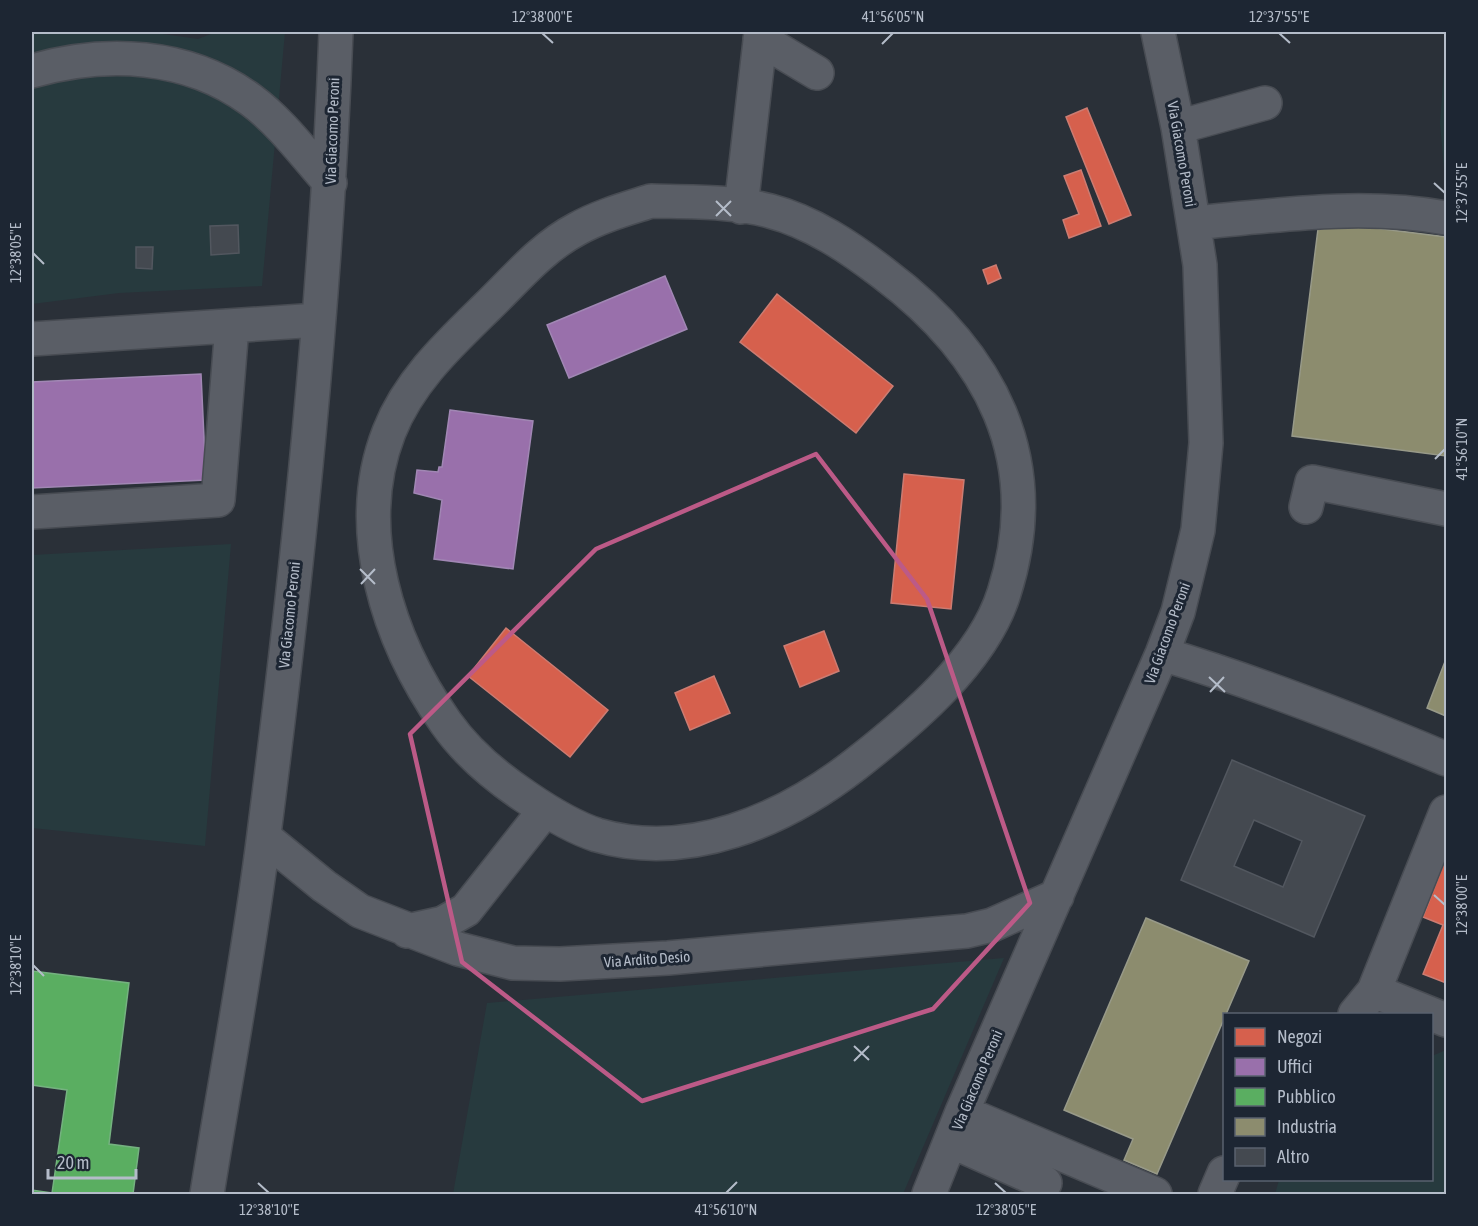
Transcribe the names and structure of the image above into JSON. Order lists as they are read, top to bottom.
{
  "streets": {
    "street": ["Via Giacomo Peroni", "Via Ardito Desio"]
  },
  "crossings": [
    ["Via Giacomo Peroni", "Via Ardito Desio"]
  ],
  "legend": [
    "Negozi",
    "Uffici",
    "Pubblico",
    "Industria",
    "Altro"
  ],
  "scale_bar": "20 m",
  "coordinates": [
    "12°38'00\"E",
    "41°56'05\"N",
    "12°37'55\"E",
    "12°38'05\"E",
    "41°56'10\"N",
    "12°38'10\"E"
  ]
}
